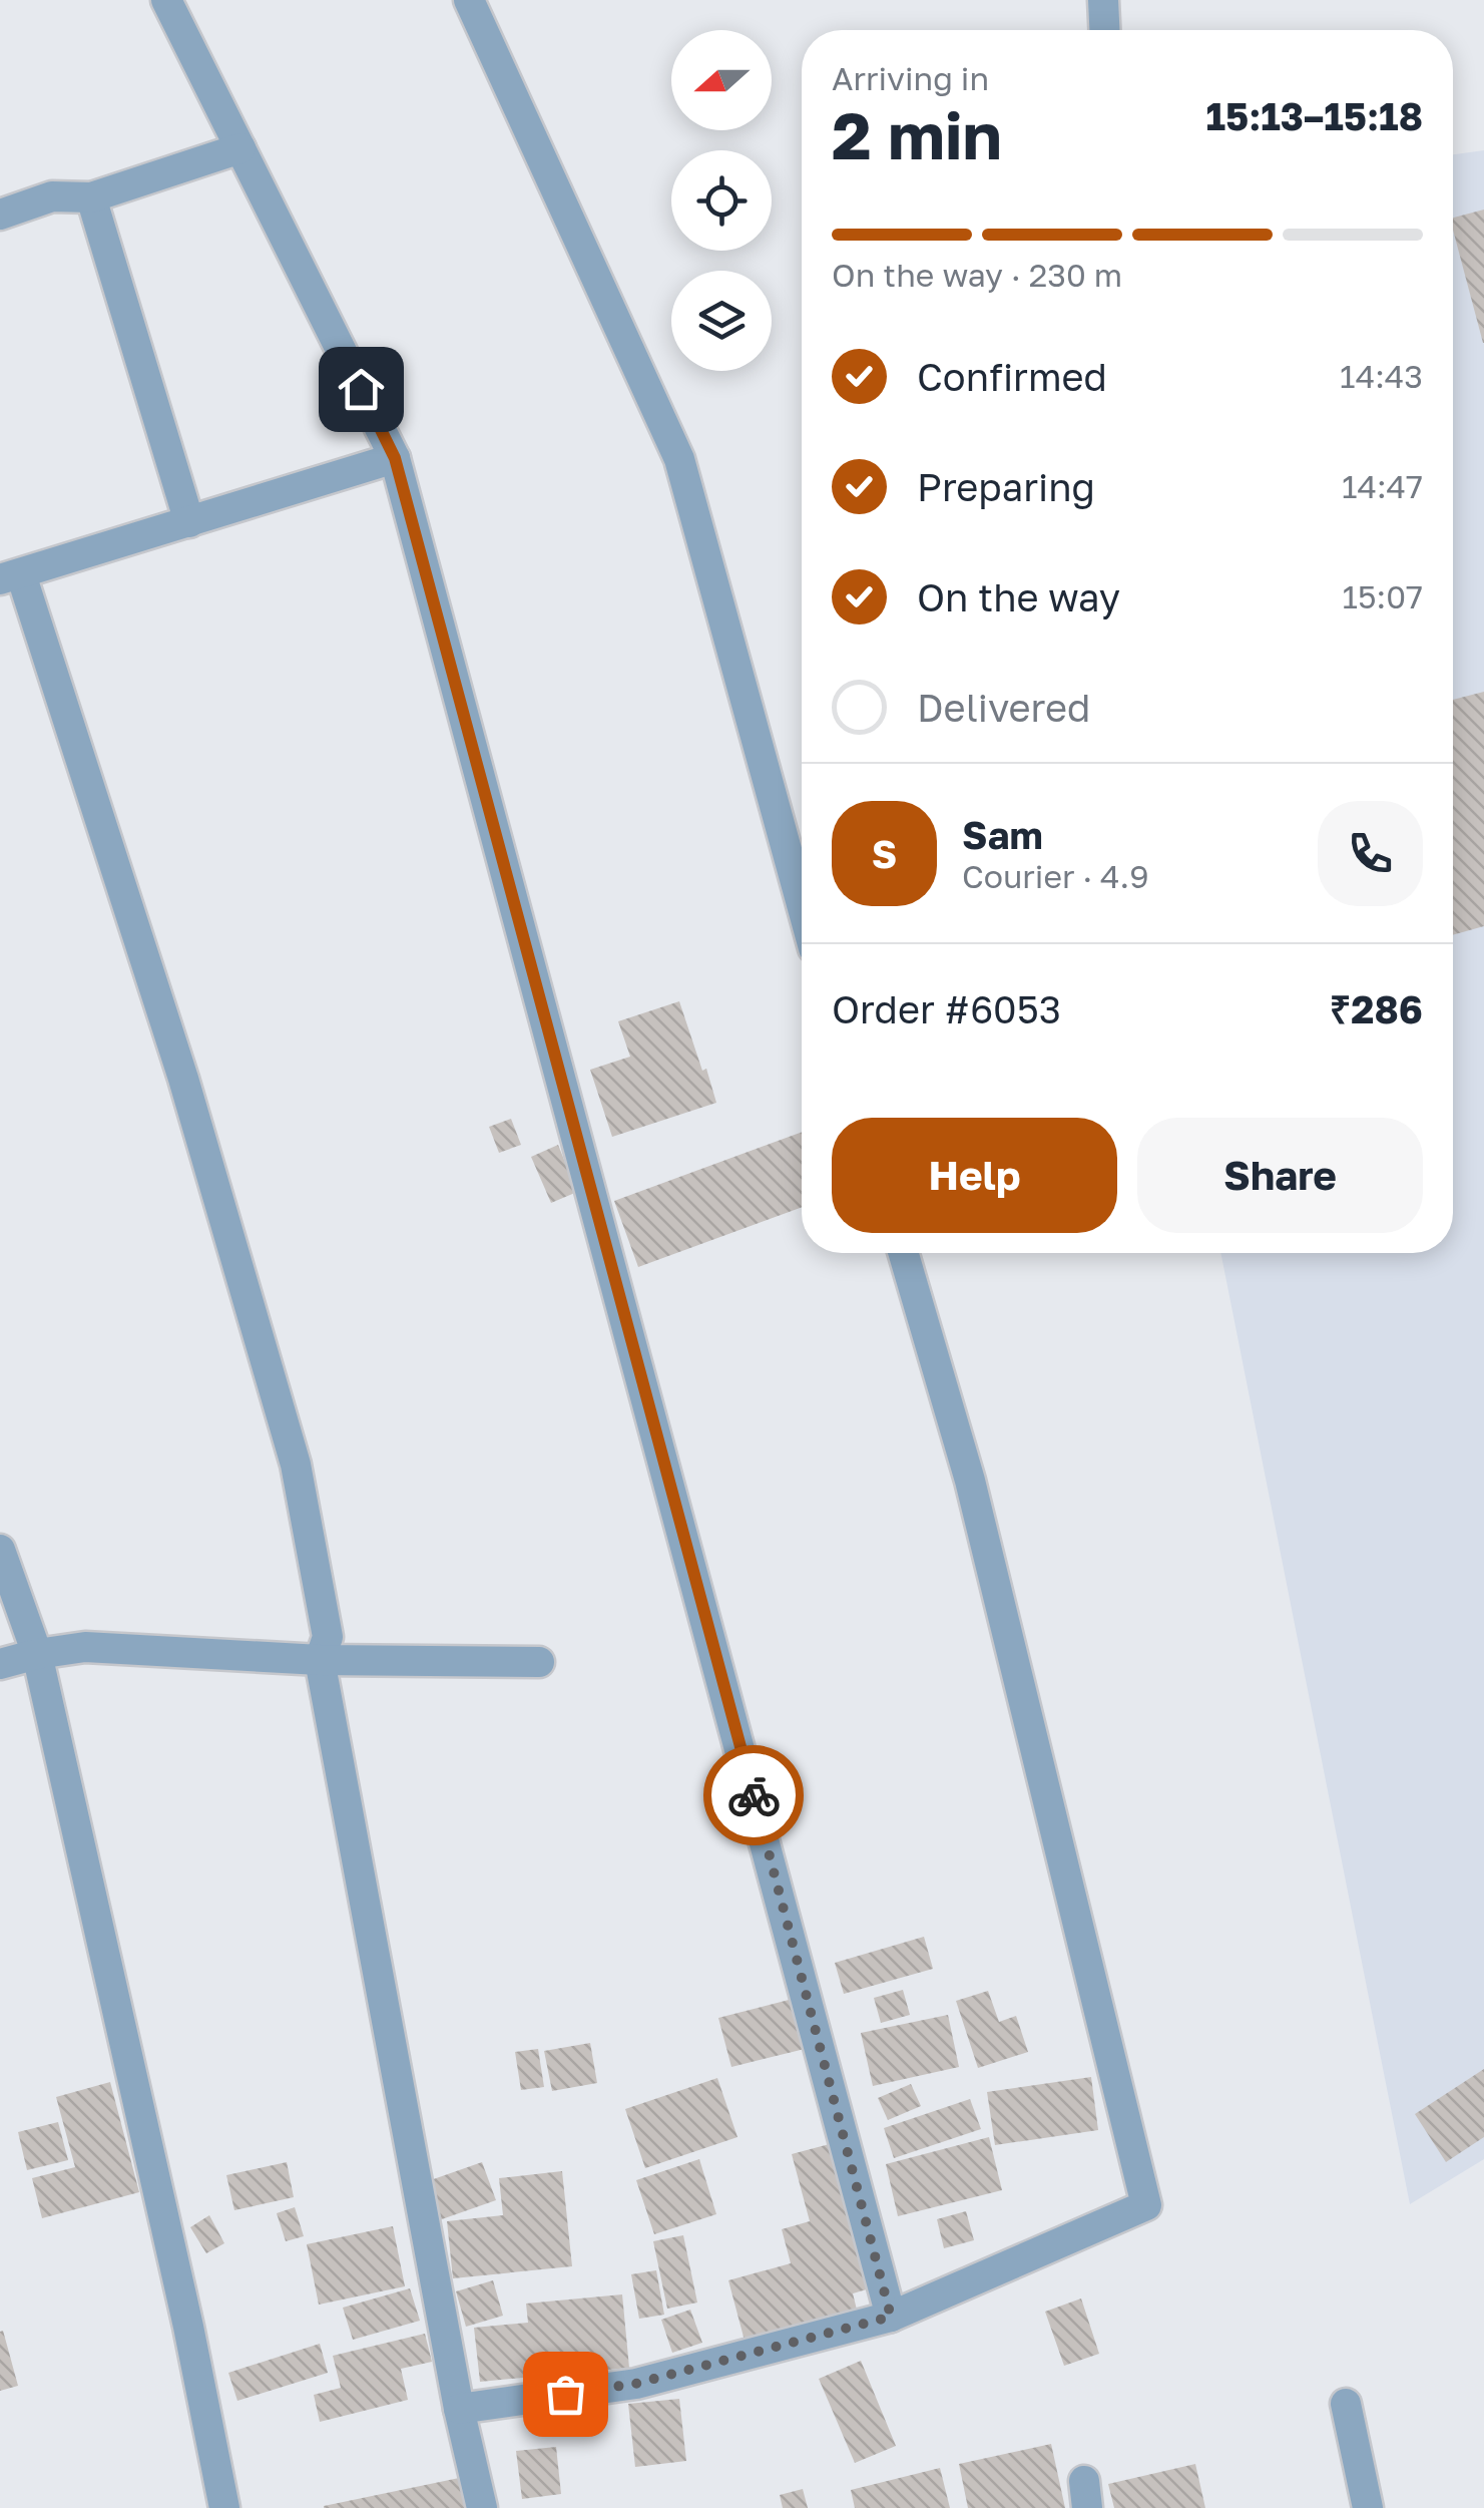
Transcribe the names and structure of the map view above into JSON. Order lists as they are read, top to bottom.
{
  "north": "left",
  "page": {
    "heading": ["2 min", "Arriving in", "15:13–15:18"],
    "panel": [
      "Sam",
      "Courier · 4.9",
      "Order #6053",
      "₹286"
    ],
    "bar": "On the way · 230 m",
    "list": [
      ["Confirmed", "14:43"],
      ["Preparing", "14:47"],
      ["On the way", "15:07"],
      "Delivered"
    ],
    "round": "S",
    "buttons": ["Help", "Share"]
  }
}
